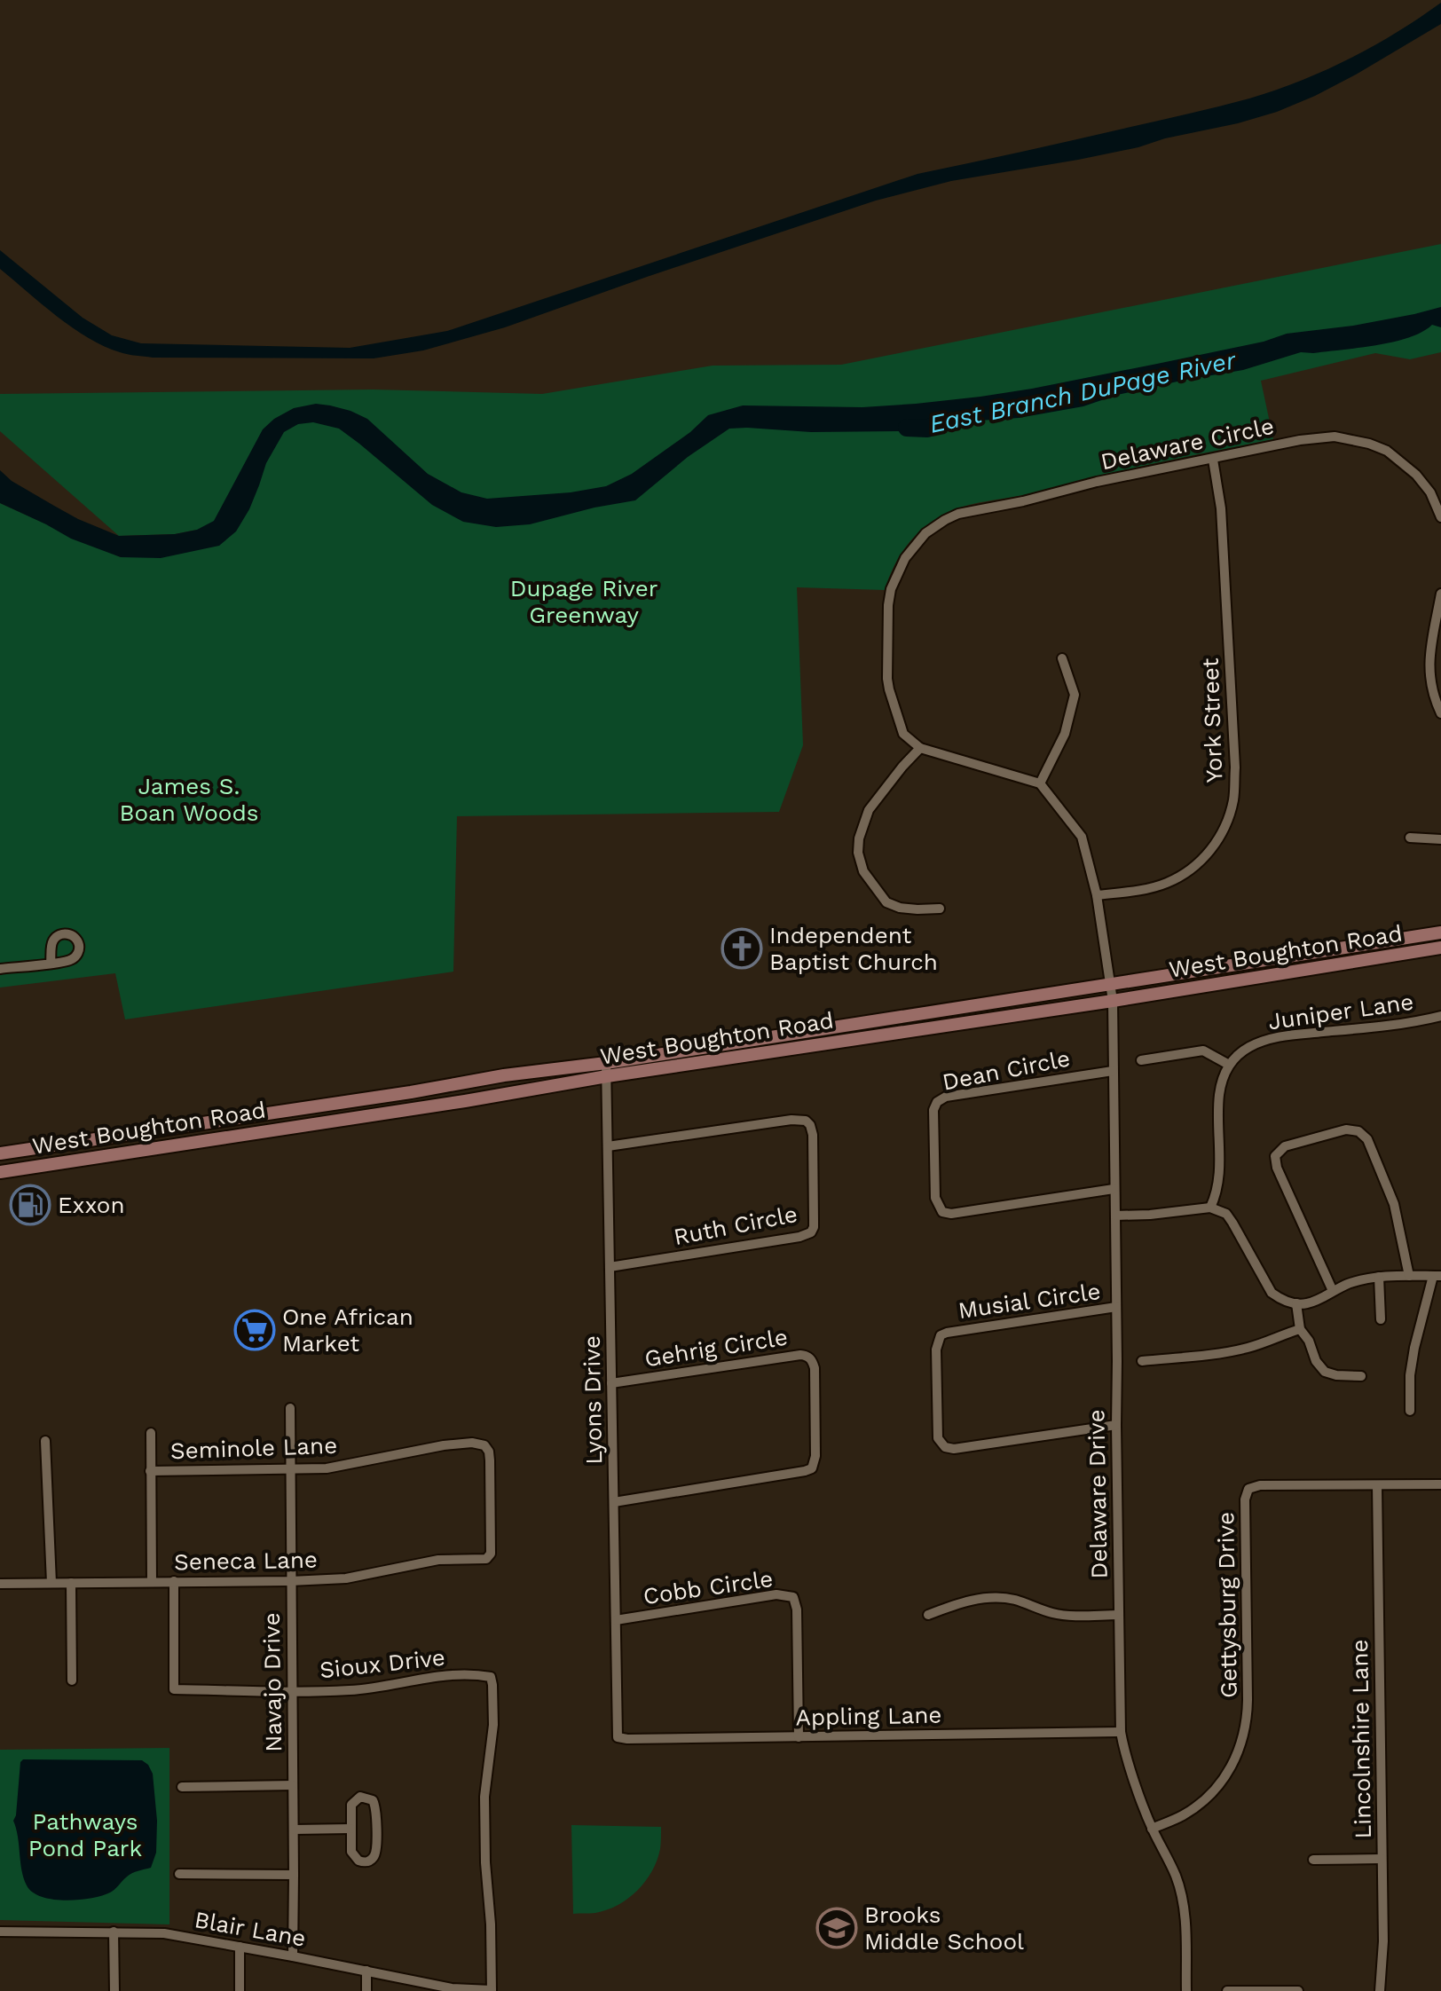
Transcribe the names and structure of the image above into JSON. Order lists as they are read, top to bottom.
{
  "streets": {
    "main road": ["West Boughton Road"],
    "street": [
      "Delaware Circle",
      "York Street",
      "Juniper Lane",
      "Dean Circle",
      "Ruth Circle",
      "Musial Circle",
      "Gehrig Circle",
      "Lyons Drive",
      "Seminole Lane",
      "Delaware Drive",
      "Seneca Lane",
      "Cobb Circle",
      "Gettysburg Drive",
      "Sioux Drive",
      "Navajo Drive",
      "Appling Lane",
      "Lincolnshire Lane",
      "Blair Lane"
    ]
  },
  "crossings": [
    ["Delaware Circle", "York Street"],
    ["West Boughton Road", "Lyons Drive"],
    ["West Boughton Road", "Delaware Drive"],
    ["Dean Circle", "Delaware Drive"],
    ["Ruth Circle", "Lyons Drive"],
    ["Musial Circle", "Delaware Drive"],
    ["Gehrig Circle", "Lyons Drive"],
    ["Lyons Drive", "Cobb Circle"],
    ["Lyons Drive", "Appling Lane"],
    ["Seminole Lane", "Seneca Lane"],
    ["Seminole Lane", "Navajo Drive"],
    ["Delaware Drive", "Gettysburg Drive"],
    ["Delaware Drive", "Appling Lane"],
    ["Seneca Lane", "Sioux Drive"],
    ["Seneca Lane", "Navajo Drive"],
    ["Cobb Circle", "Appling Lane"],
    ["Gettysburg Drive", "Lincolnshire Lane"],
    ["Sioux Drive", "Navajo Drive"],
    ["Sioux Drive", "Blair Lane"],
    ["Navajo Drive", "Blair Lane"]
  ],
  "water": ["East Branch DuPage River"],
  "parks": ["Dupage River Greenway", "James S. Boan Woods", "Pathways Pond Park"],
  "places": {
    "church": ["Independent Baptist Church"],
    "fuel station": ["Exxon"],
    "supermarket": ["One African Market"],
    "school or university": ["Brooks Middle School"]
  }
}
